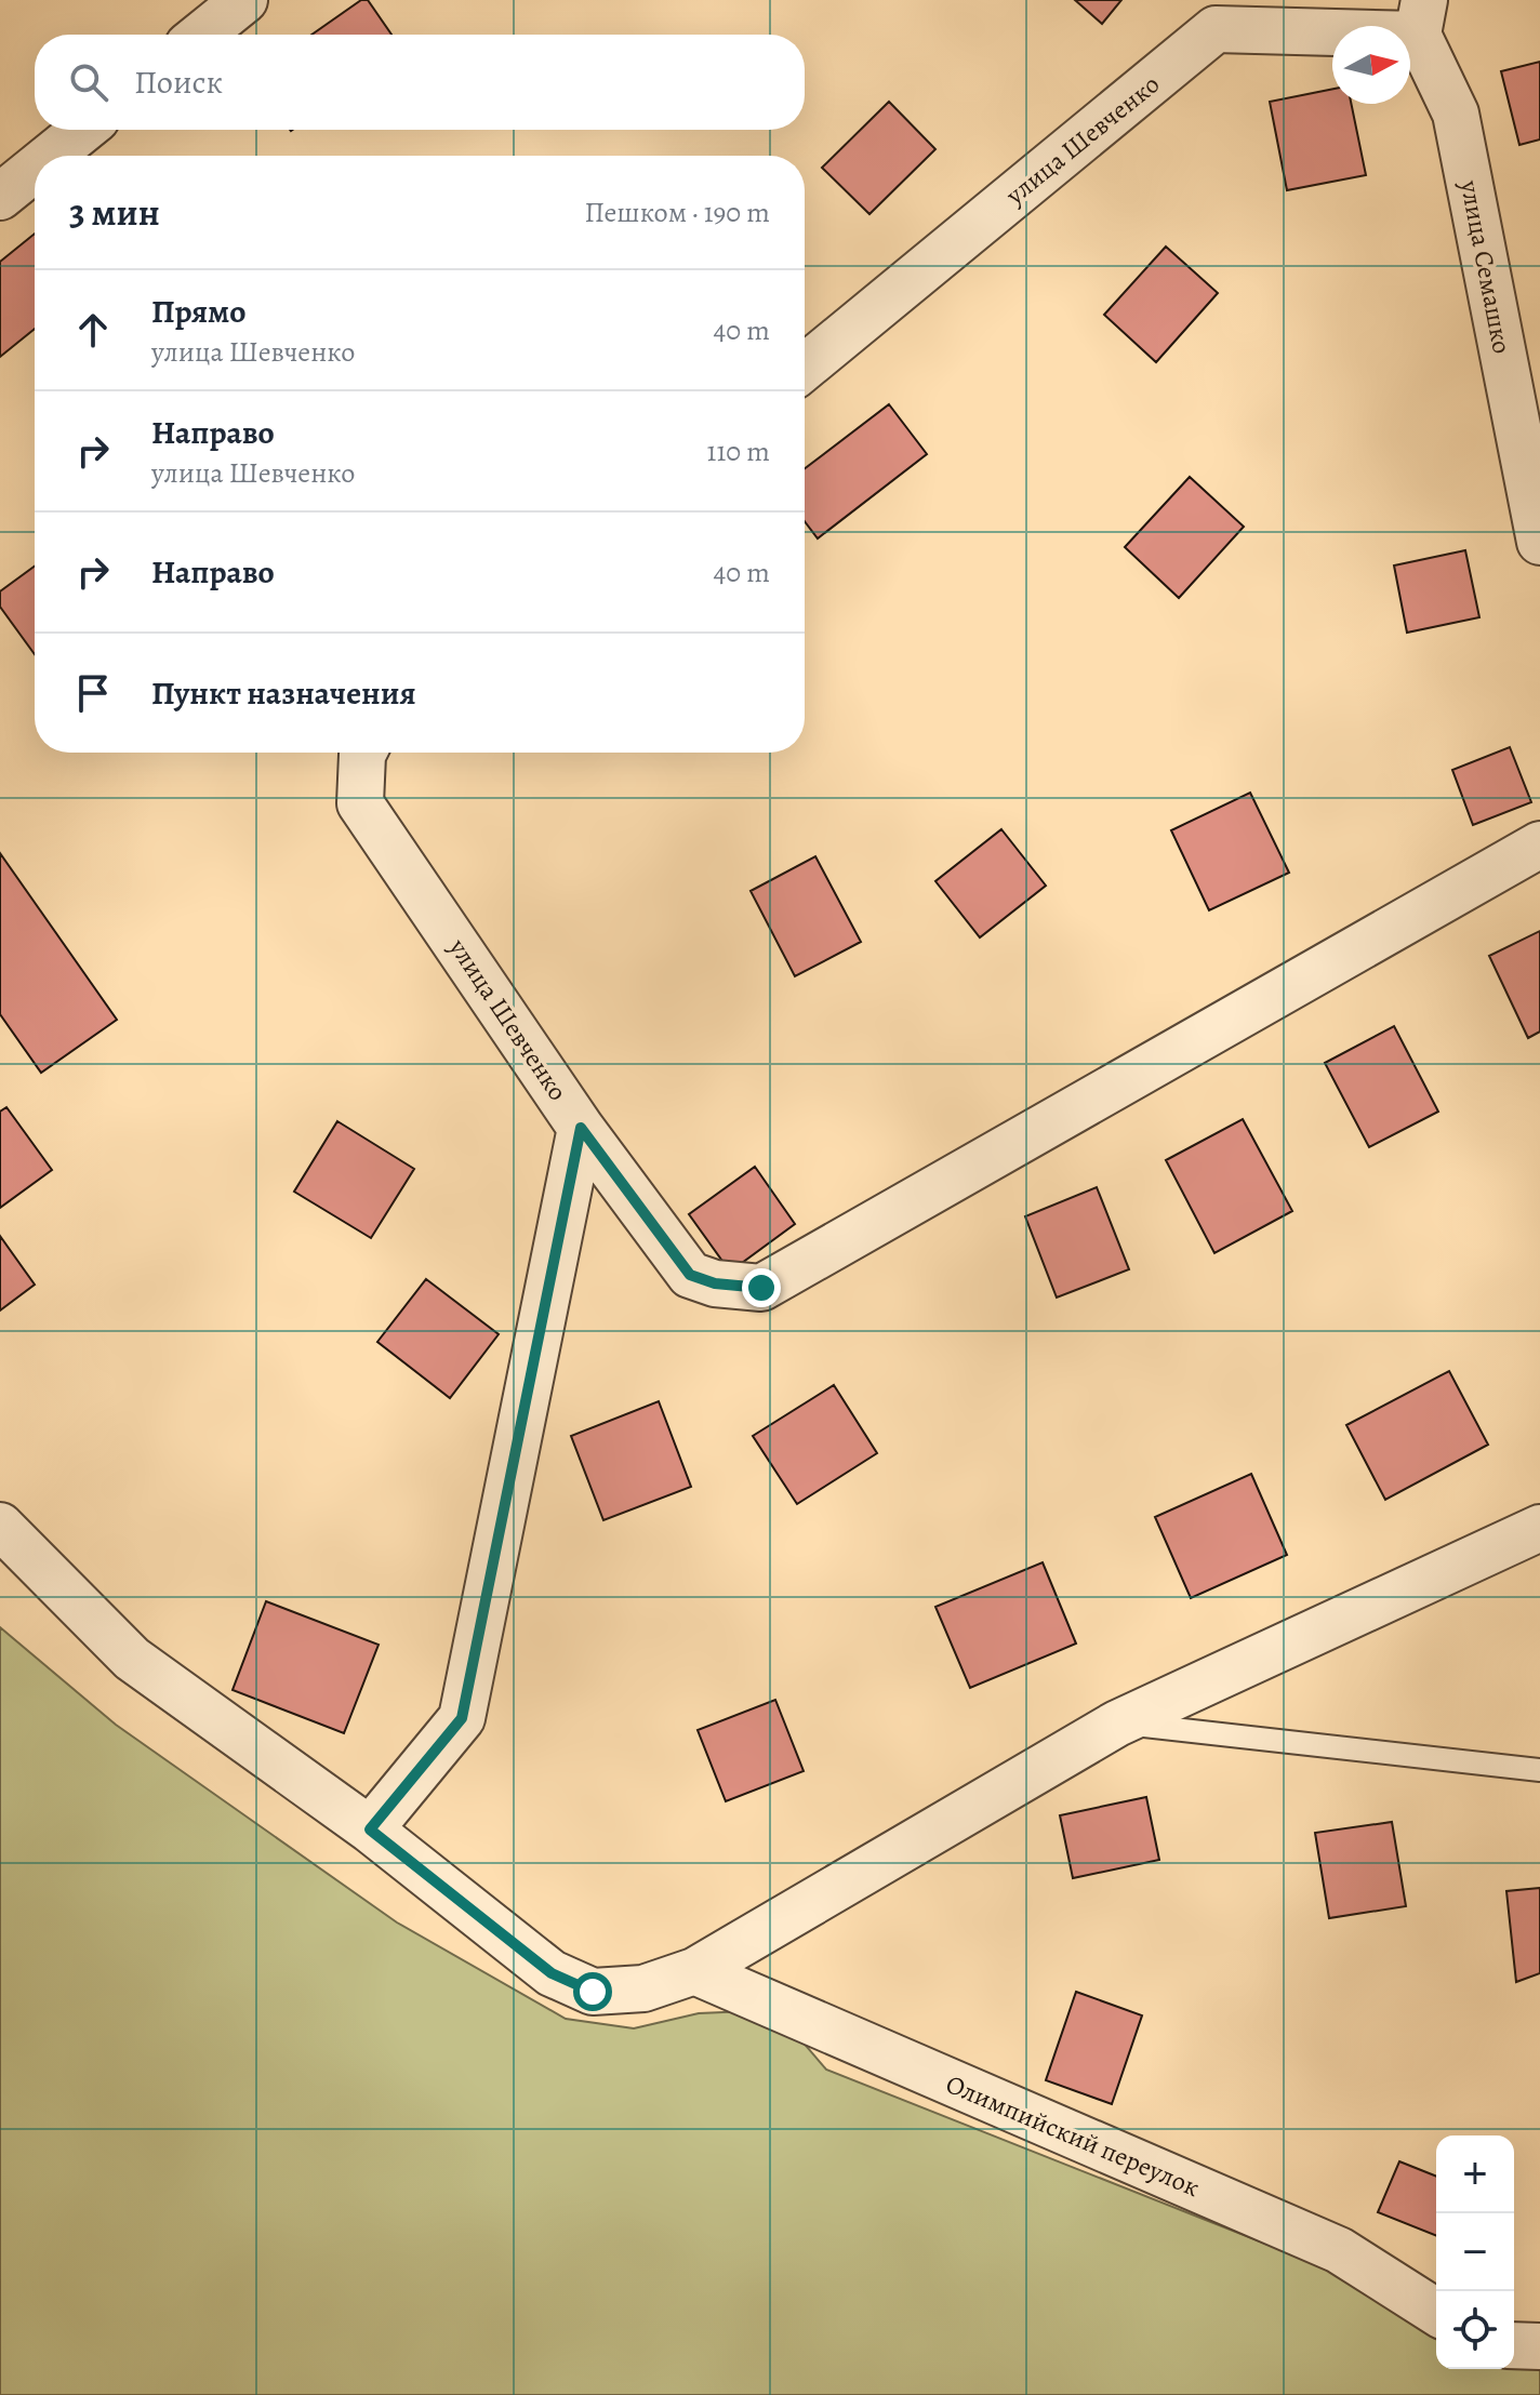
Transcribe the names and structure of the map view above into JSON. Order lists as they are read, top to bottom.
{
  "streets": {
    "street": ["улица Шевченко", "улица Семашко", "Олимпийский переулок"]
  },
  "north": "right",
  "page": {
    "search": "Поиск",
    "heading": ["3 мин", "Пешком · 190 m"],
    "list": [
      ["Прямо", "улица Шевченко", "40 m"],
      ["Направо", "улица Шевченко", "110 m"],
      ["Направо", "40 m"],
      "Пункт назначения"
    ],
    "map_buttons": ["+", "−"]
  }
}
